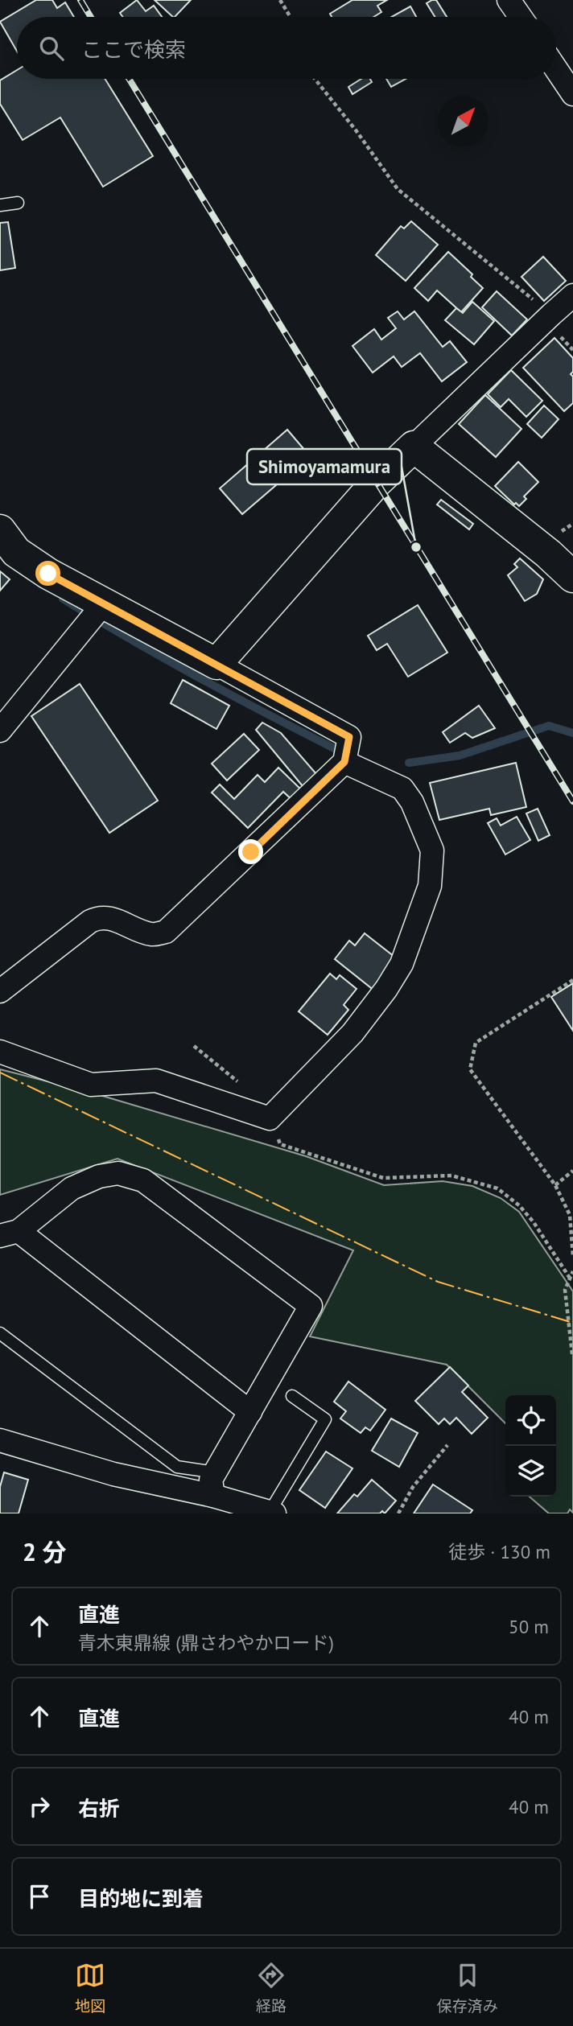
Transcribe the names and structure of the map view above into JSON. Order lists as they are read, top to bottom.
{
  "places": ["Shimoyamamura"],
  "north": "top right",
  "page": {
    "search": "ここで検索",
    "heading": ["2 分", "徒歩 · 130 m"],
    "list": [
      ["直進", "青木東鼎線 (鼎さわやかロード)", "50 m"],
      ["直進", "40 m"],
      ["右折", "40 m"],
      "目的地に到着"
    ],
    "nav": ["地図", "経路", "保存済み"]
  }
}
